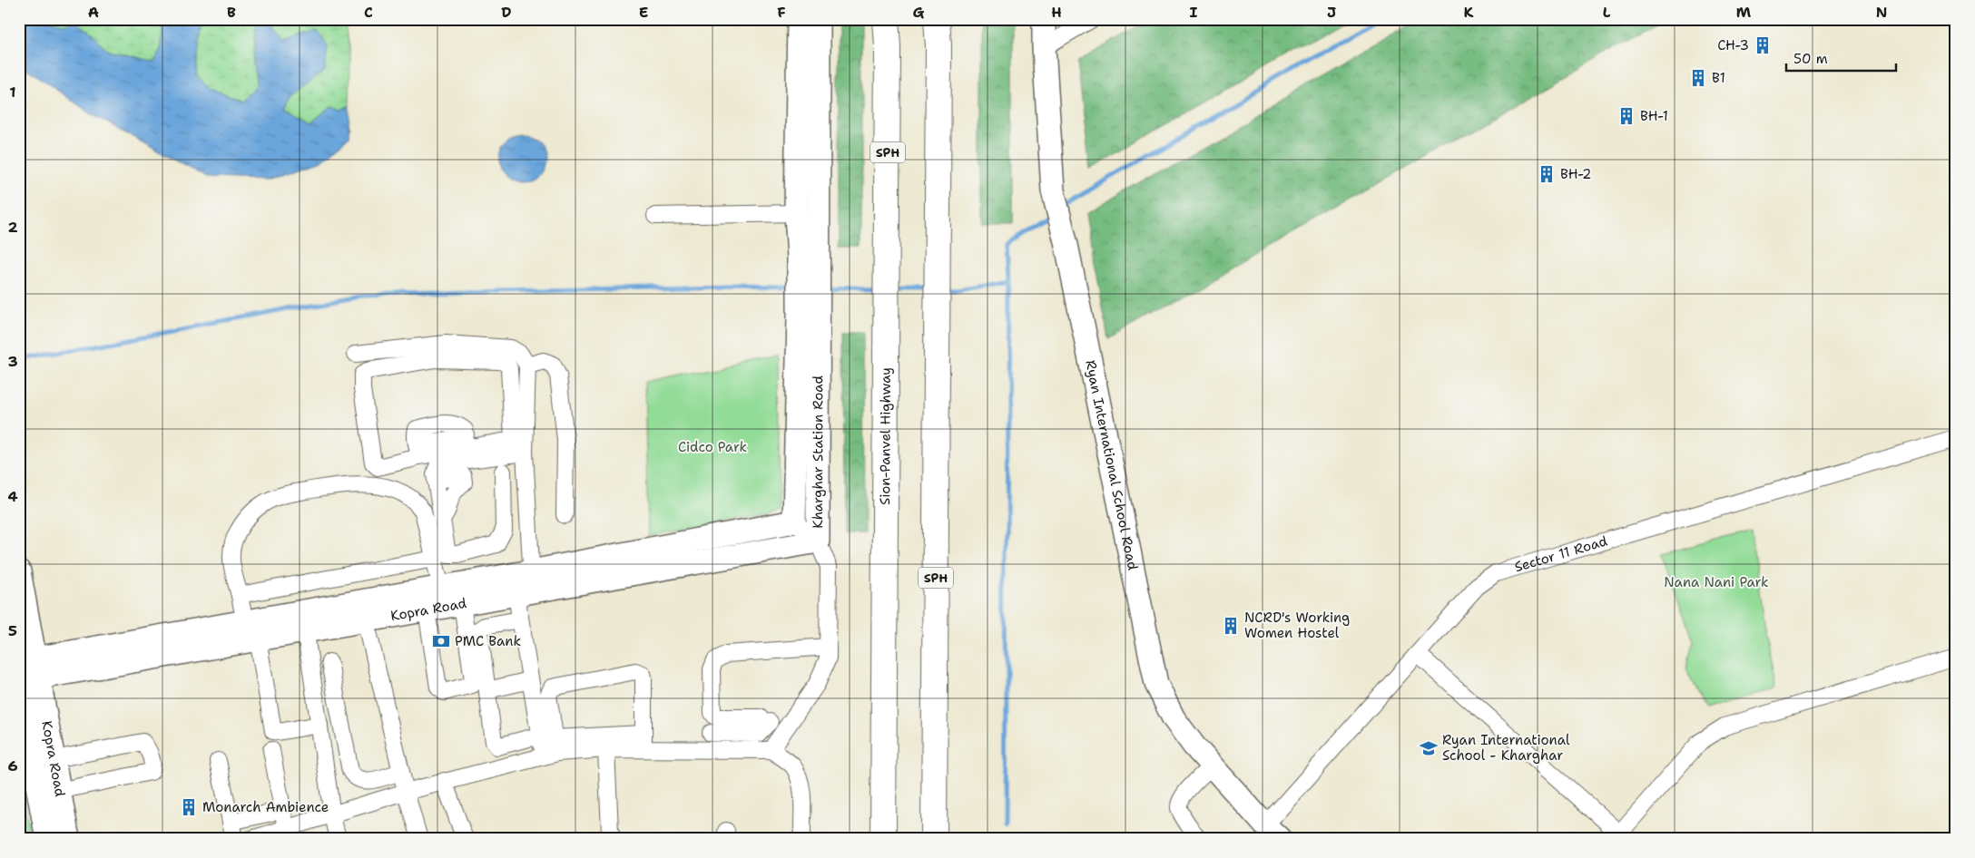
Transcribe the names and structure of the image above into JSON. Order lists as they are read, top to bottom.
{
  "streets": {
    "highway": ["SPH", "Sion-Panvel Highway"],
    "street": [
      "Kharghar Station Road",
      "Ryan International School Road",
      "Sector 11 Road",
      "Kopra Road"
    ]
  },
  "crossings": [
    ["SPH", "Sion-Panvel Highway"],
    ["Kharghar Station Road", "Kopra Road"],
    ["Ryan International School Road", "Sector 11 Road"]
  ],
  "parks": ["Cidco Park", "Nana Nani Park"],
  "places": {
    "building": [
      "CH-3",
      "B1",
      "BH-1",
      "BH-2",
      "NCRD's Working Women Hostel",
      "Monarch Ambience"
    ],
    "bank": ["PMC Bank"],
    "school or university": ["Ryan International School - Kharghar"]
  },
  "scale_bar": "50 m",
  "grid": {
    "columns": [
      "A",
      "B",
      "C",
      "D",
      "E",
      "F",
      "G",
      "H",
      "I",
      "J",
      "K",
      "L",
      "M",
      "N"
    ],
    "rows": [
      "1",
      "2",
      "3",
      "4",
      "5",
      "6"
    ]
  }
}
